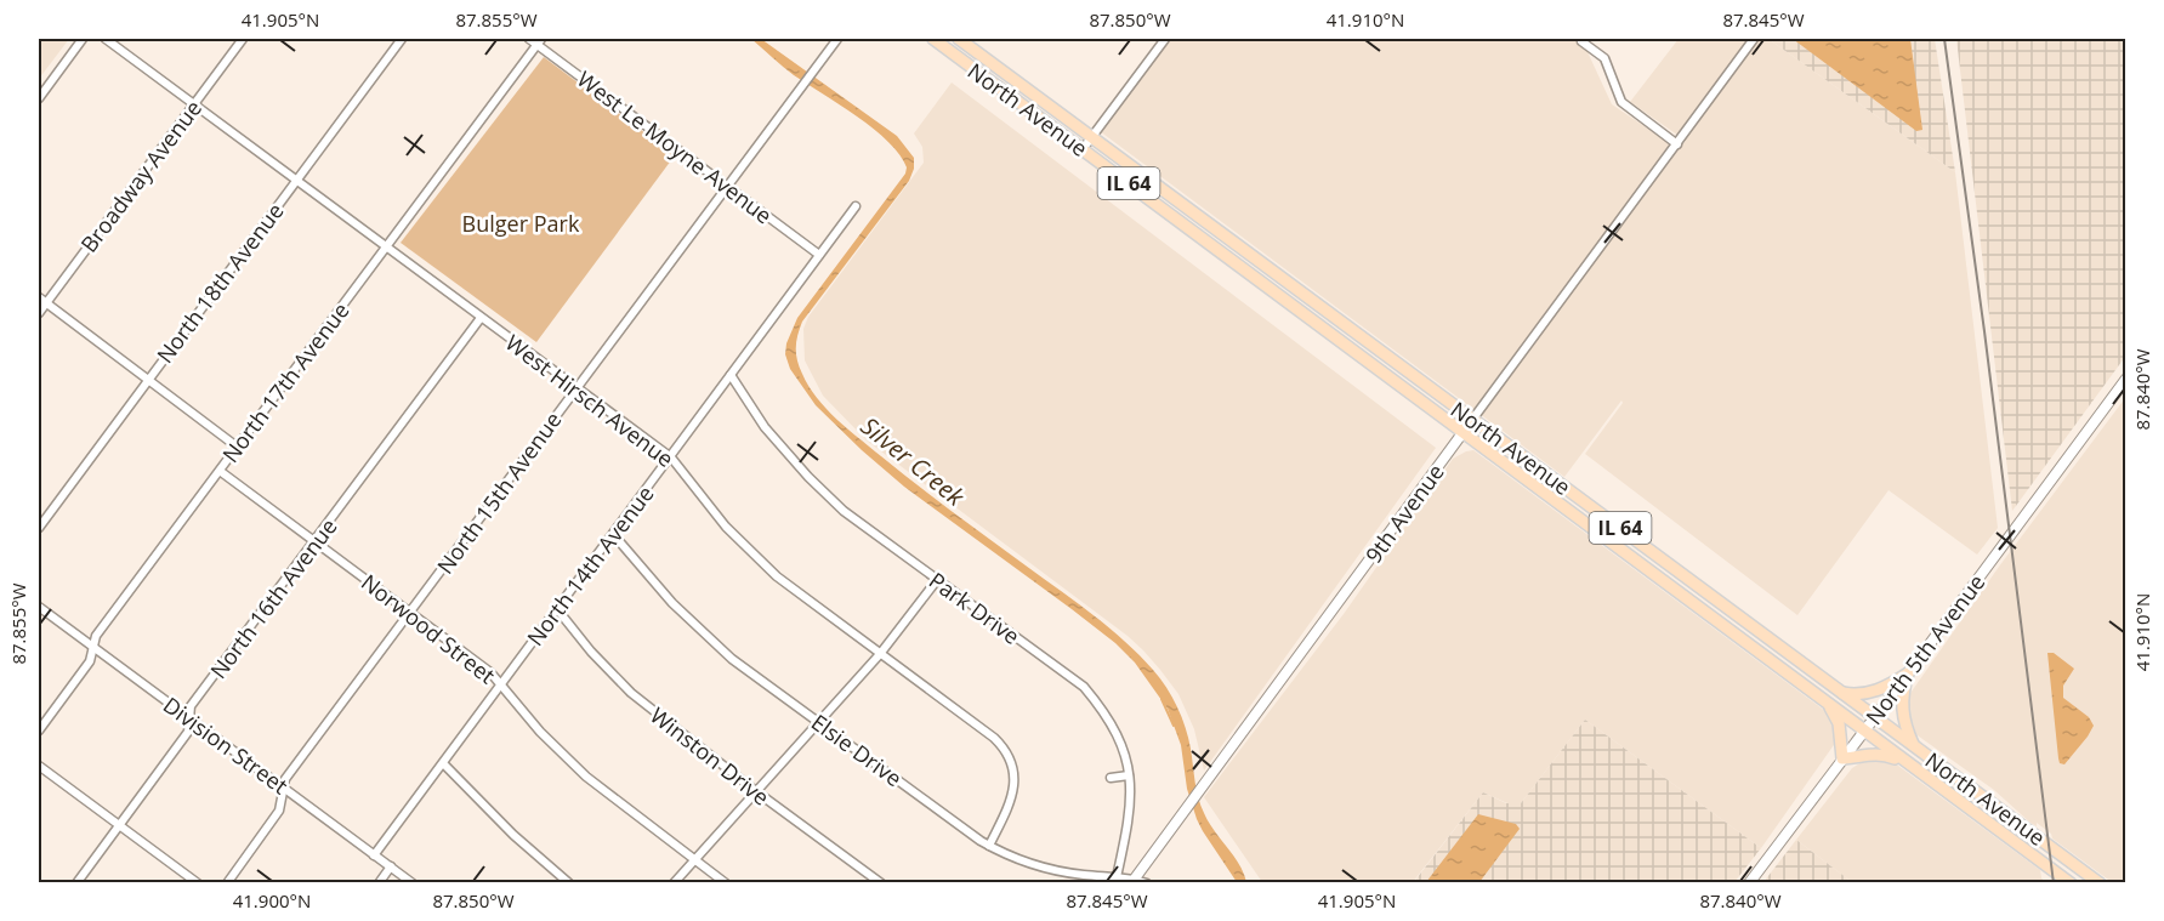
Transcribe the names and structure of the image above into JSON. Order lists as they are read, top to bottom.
{
  "streets": {
    "main road": ["North Avenue", "IL 64"],
    "street": [
      "West Le Moyne Avenue",
      "Broadway Avenue",
      "North 18th Avenue",
      "North 17th Avenue",
      "West Hirsch Avenue",
      "North 15th Avenue",
      "9th Avenue",
      "North 14th Avenue",
      "North 16th Avenue",
      "Park Drive",
      "Norwood Street",
      "North 5th Avenue",
      "Division Street",
      "Elsie Drive",
      "Winston Drive"
    ]
  },
  "crossings": [
    ["North Avenue", "9th Avenue"],
    ["North Avenue", "North 5th Avenue"],
    ["West Le Moyne Avenue", "North 17th Avenue"],
    ["West Le Moyne Avenue", "North 15th Avenue"],
    ["West Le Moyne Avenue", "North 14th Avenue"],
    ["Broadway Avenue", "West Hirsch Avenue"],
    ["North 18th Avenue", "West Hirsch Avenue"],
    ["North 17th Avenue", "West Hirsch Avenue"],
    ["North 17th Avenue", "Norwood Street"],
    ["North 17th Avenue", "Division Street"],
    ["West Hirsch Avenue", "North 15th Avenue"],
    ["West Hirsch Avenue", "North 14th Avenue"],
    ["West Hirsch Avenue", "North 16th Avenue"],
    ["West Hirsch Avenue", "Elsie Drive"],
    ["North 15th Avenue", "Norwood Street"],
    ["North 15th Avenue", "Division Street"],
    ["9th Avenue", "Elsie Drive"],
    ["North 14th Avenue", "Park Drive"],
    ["North 14th Avenue", "Norwood Street"],
    ["North 14th Avenue", "Division Street"],
    ["North 14th Avenue", "Elsie Drive"],
    ["North 14th Avenue", "Winston Drive"],
    ["North 16th Avenue", "Norwood Street"],
    ["North 16th Avenue", "Division Street"],
    ["Park Drive", "Elsie Drive"]
  ],
  "water": ["Silver Creek"],
  "parks": ["Bulger Park"],
  "coordinates": [
    "41.905°N",
    "87.855°W",
    "87.850°W",
    "41.910°N",
    "87.845°W",
    "87.840°W",
    "41.900°N"
  ]
}
